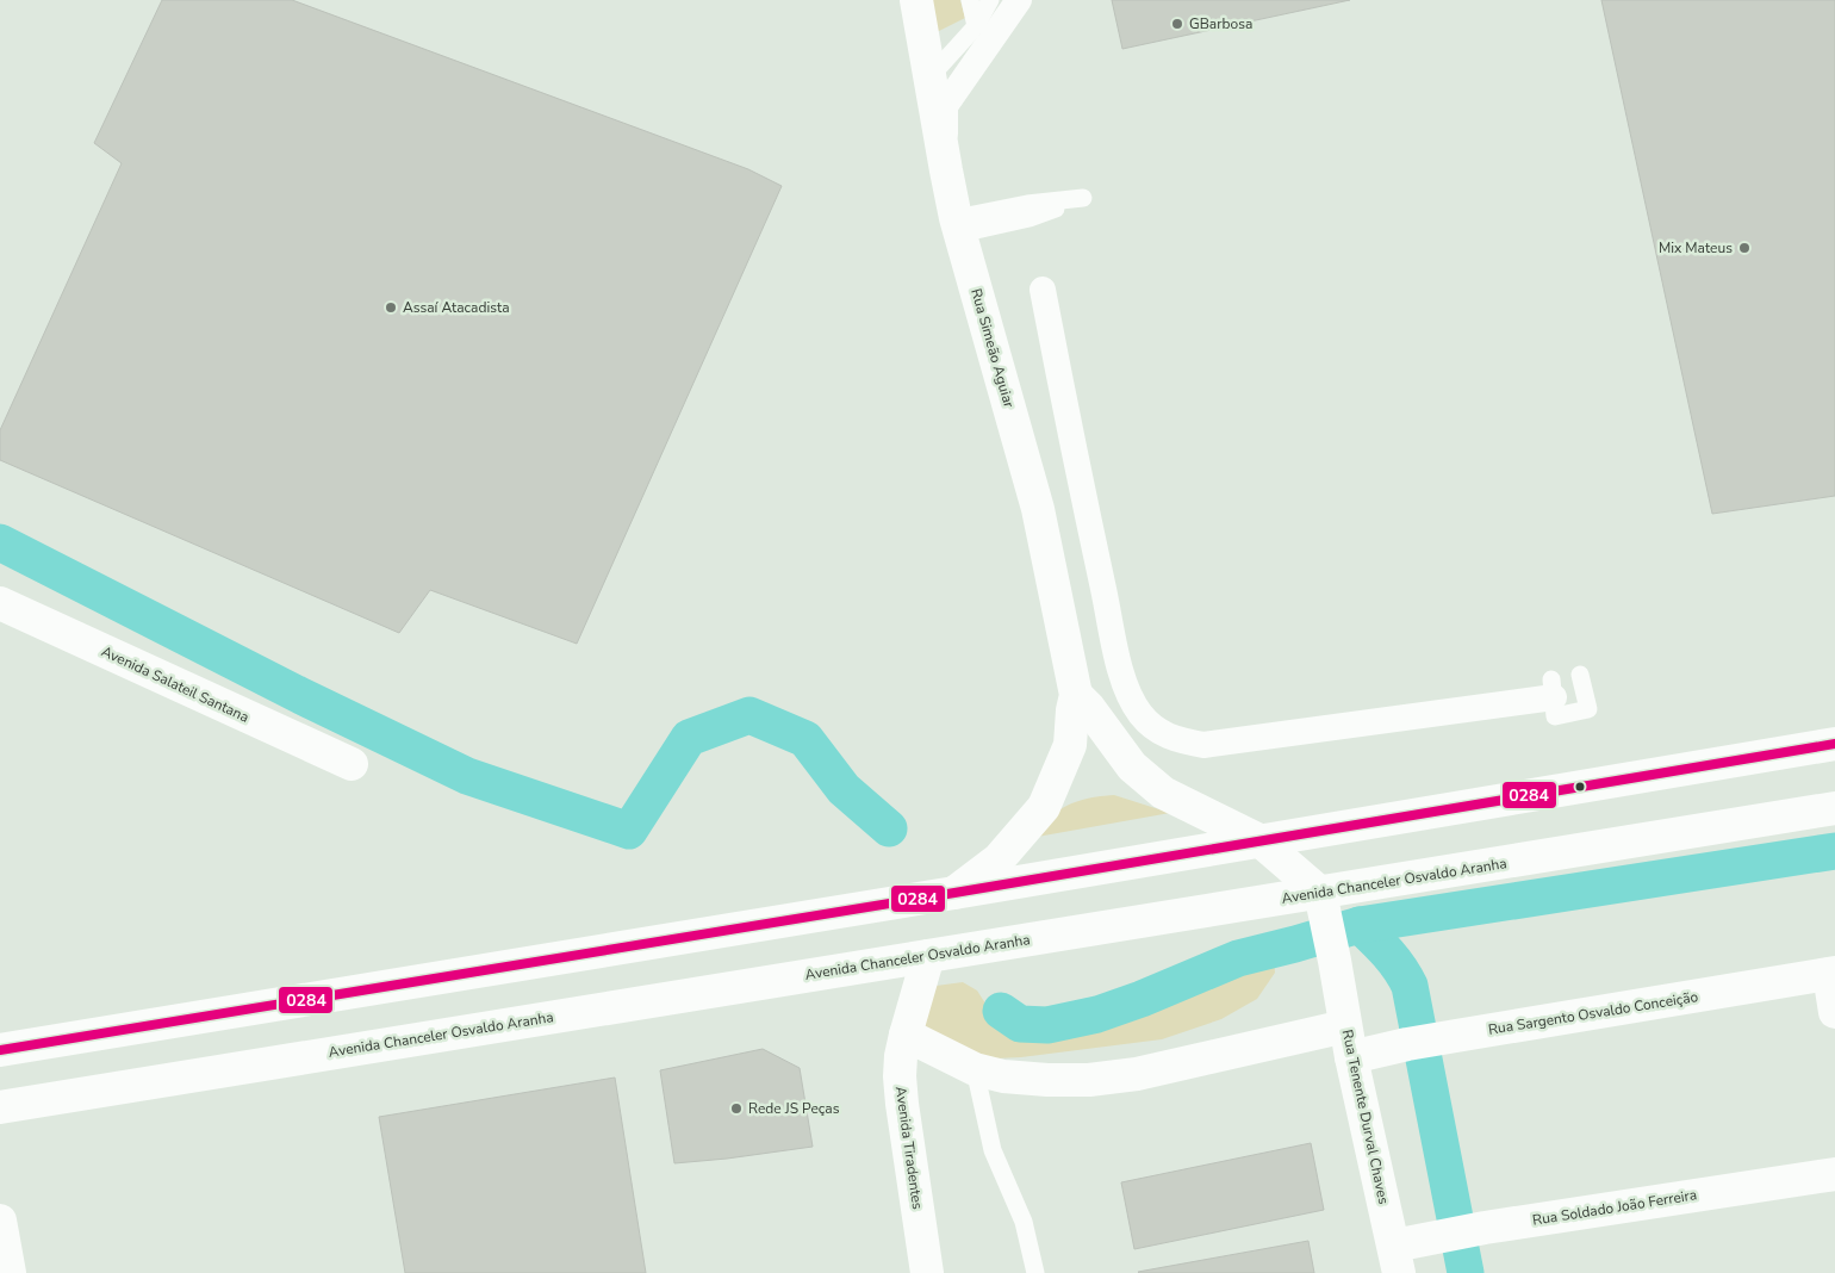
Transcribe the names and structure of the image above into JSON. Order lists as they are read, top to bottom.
{
  "streets": {
    "street": [
      "Rua Simeão Aguiar",
      "Avenida Salateil Santana",
      "Avenida Chanceler Osvaldo Aranha",
      "Rua Sargento Osvaldo Conceição",
      "Rua Tenente Durval Chaves",
      "Avenida Tiradentes",
      "Rua Soldado João Ferreira"
    ]
  },
  "crossings": [
    ["Avenida Chanceler Osvaldo Aranha", "Rua Tenente Durval Chaves"],
    ["Avenida Chanceler Osvaldo Aranha", "Avenida Tiradentes"],
    ["Rua Sargento Osvaldo Conceição", "Rua Tenente Durval Chaves"],
    ["Rua Tenente Durval Chaves", "Rua Soldado João Ferreira"]
  ],
  "places": [
    "GBarbosa",
    "Mix Mateus",
    "Assaí Atacadista",
    "Rede JS Peças"
  ],
  "lines": ["transit line 0284"]
}
